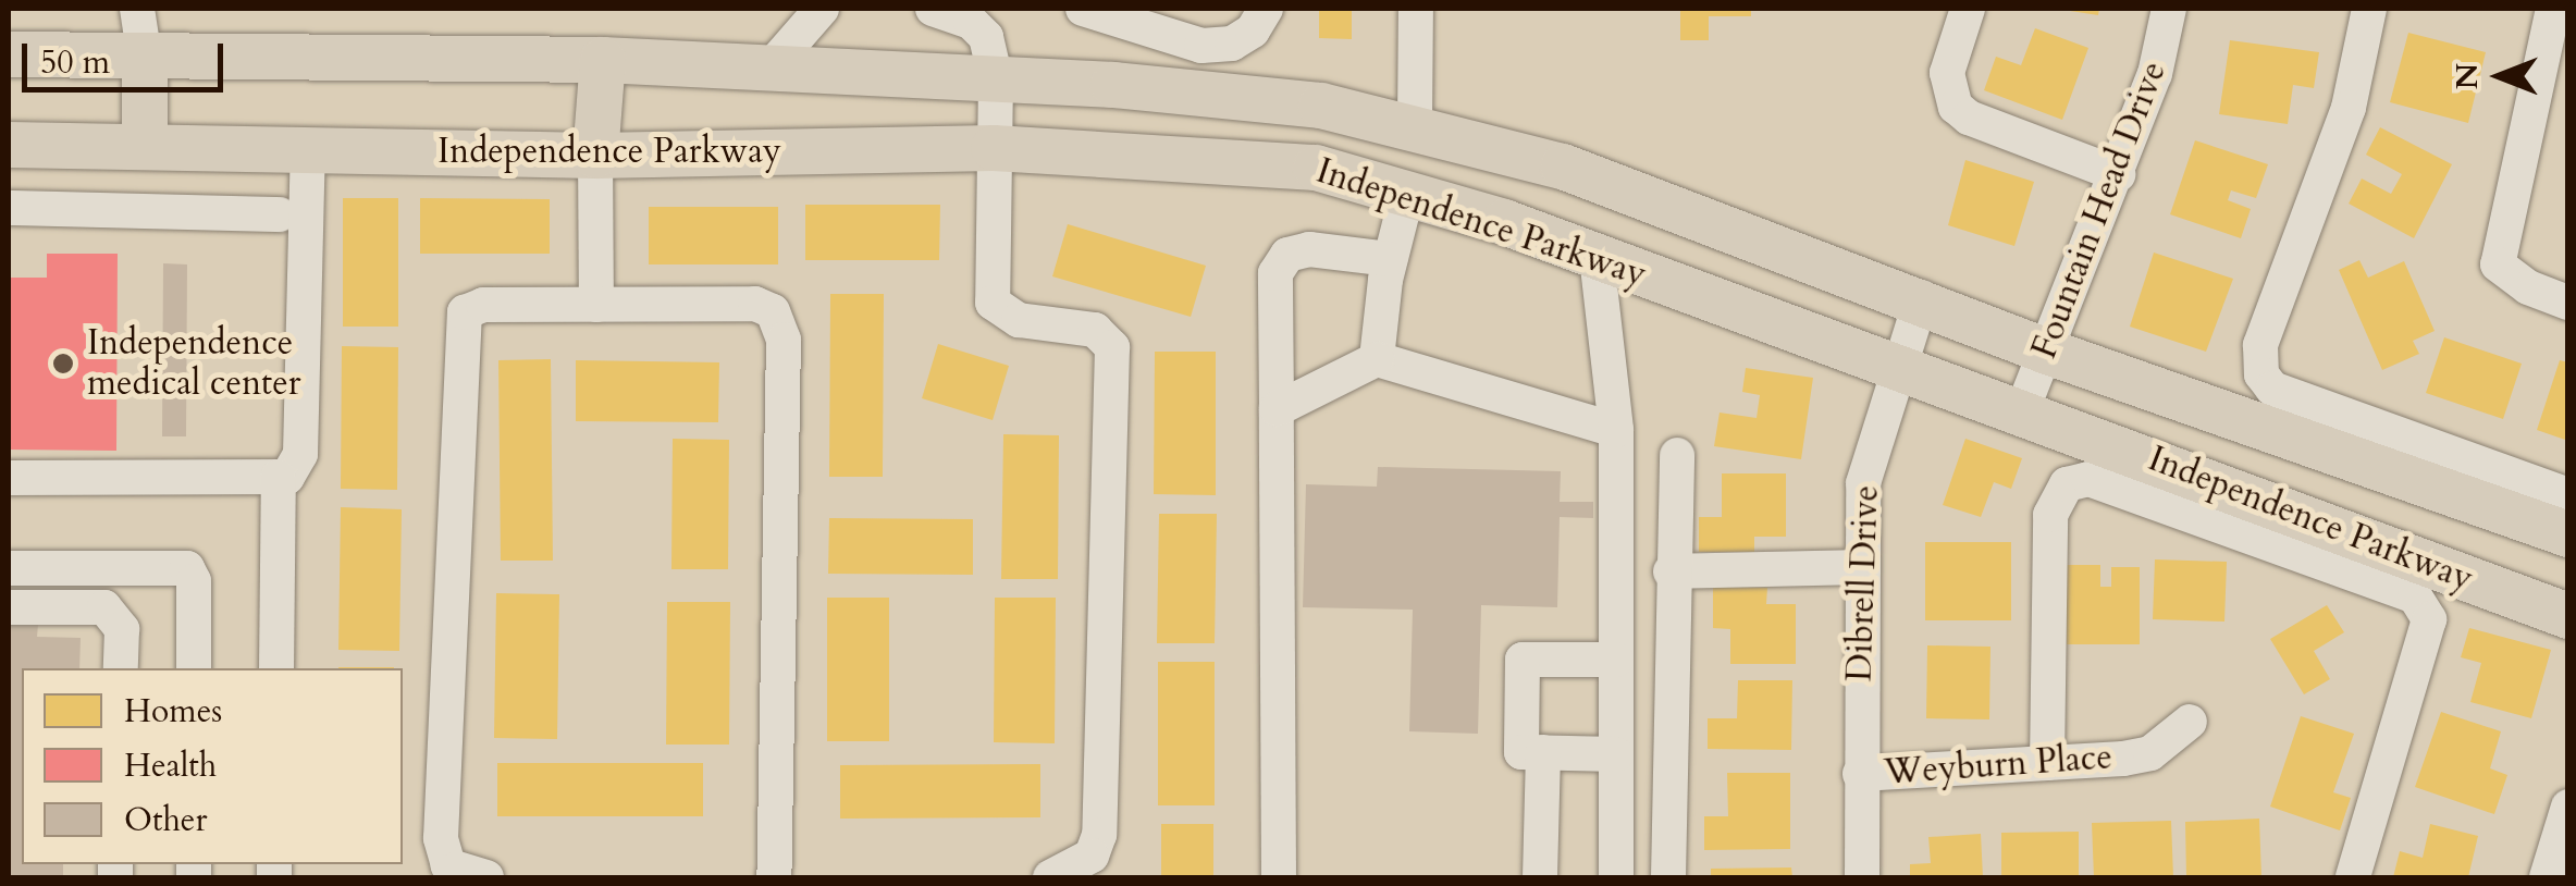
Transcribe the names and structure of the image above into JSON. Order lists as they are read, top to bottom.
{
  "streets": {
    "main road": ["Independence Parkway"],
    "street": ["Fountain Head Drive", "Dibrell Drive", "Weyburn Place"]
  },
  "crossings": [
    ["Independence Parkway", "Fountain Head Drive"],
    ["Independence Parkway", "Dibrell Drive"],
    ["Dibrell Drive", "Weyburn Place"]
  ],
  "places": ["Independence medical center"],
  "legend": ["Homes", "Health", "Other"],
  "scale_bar": "50 m",
  "north": "left"
}
